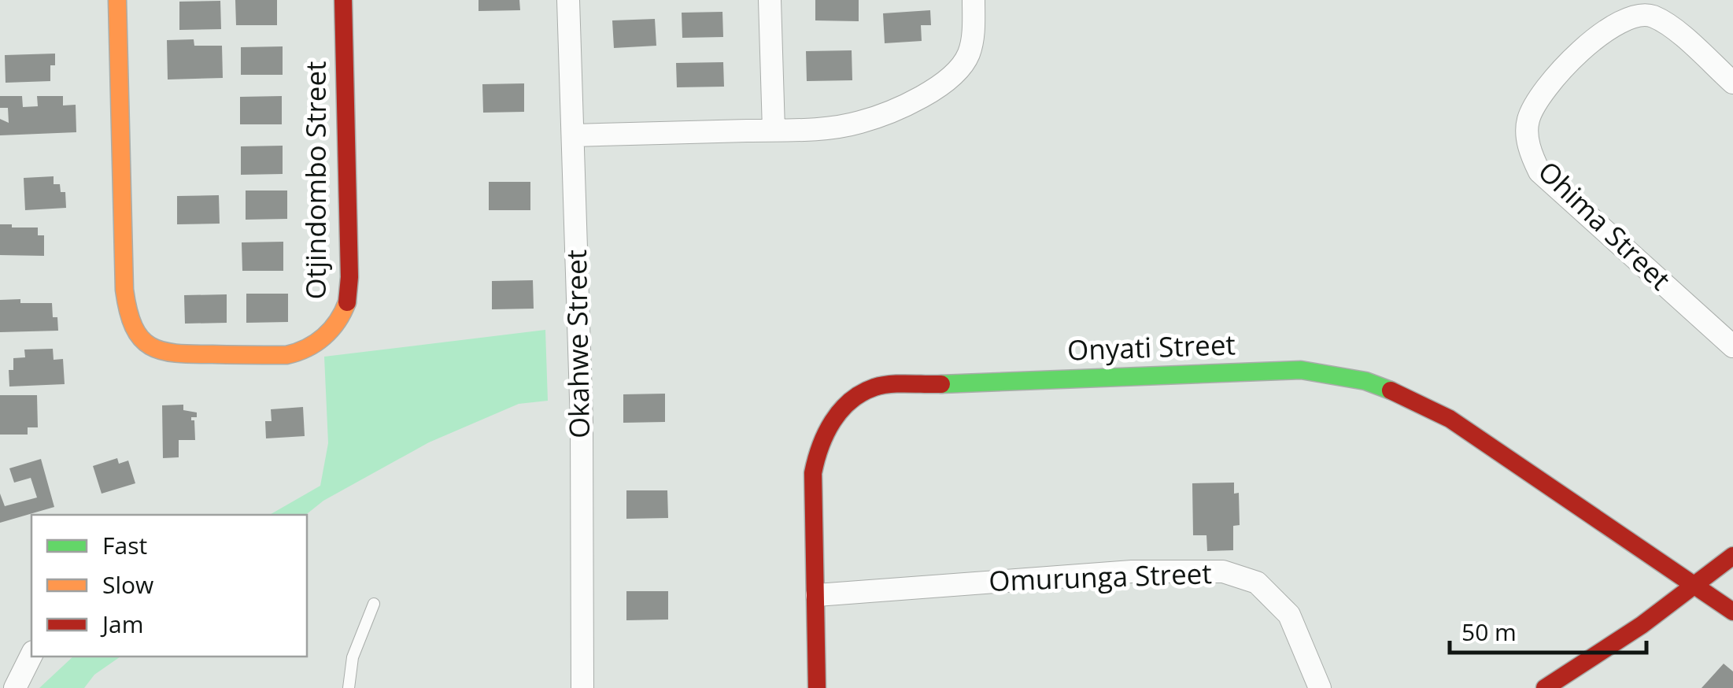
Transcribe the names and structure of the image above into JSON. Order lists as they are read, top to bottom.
{
  "streets": {
    "street": [
      "Otjindombo Street",
      "Ohima Street",
      "Okahwe Street",
      "Onyati Street",
      "Omurunga Street"
    ]
  },
  "crossings": [
    ["Onyati Street", "Omurunga Street"]
  ],
  "legend": ["Fast", "Slow", "Jam"],
  "scale_bar": "50 m"
}
